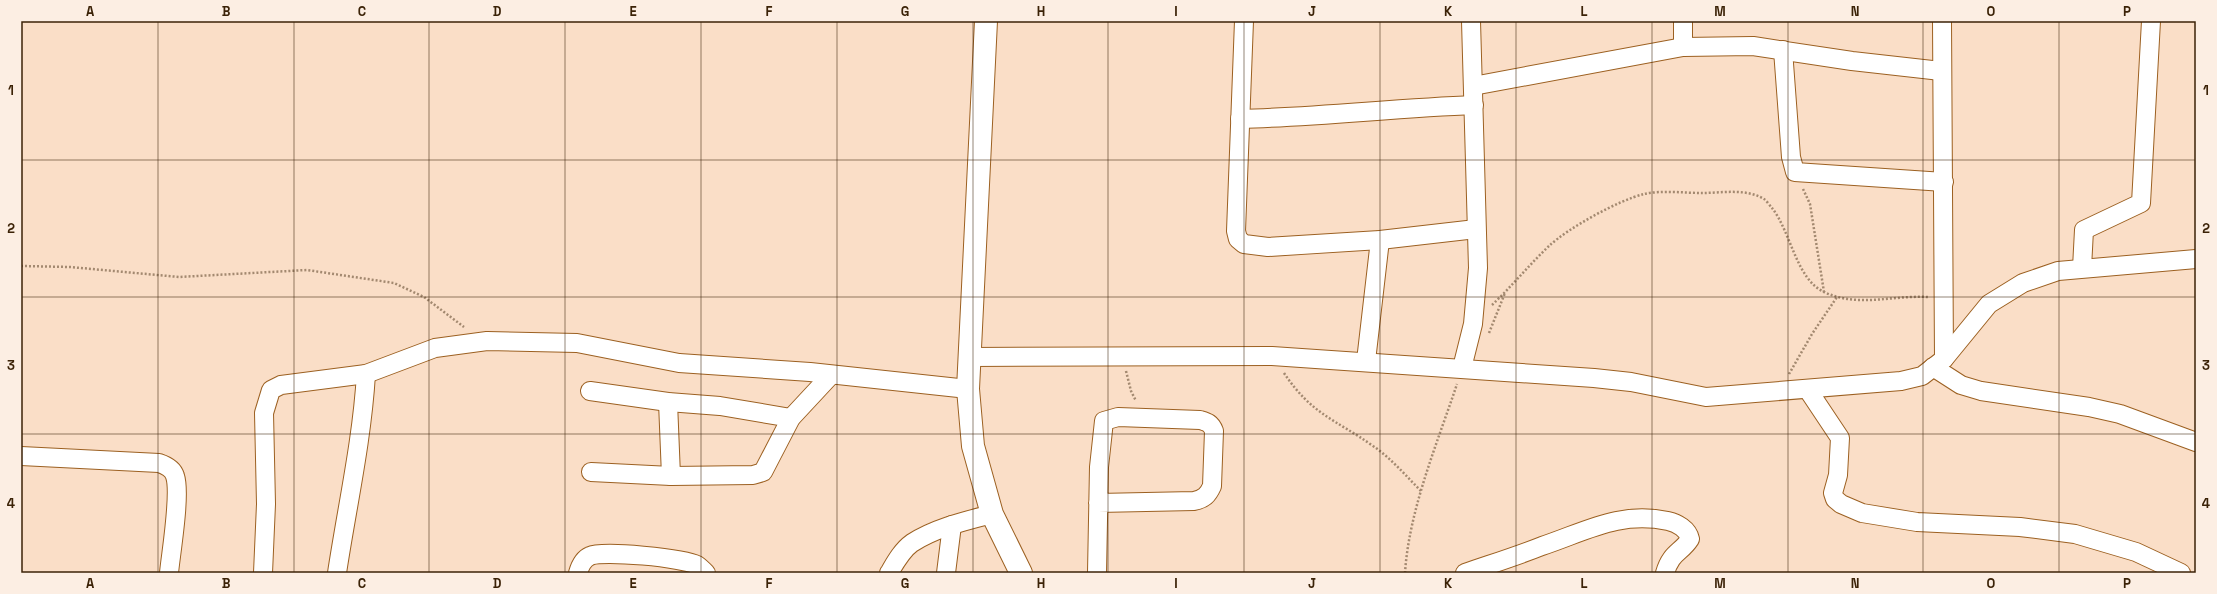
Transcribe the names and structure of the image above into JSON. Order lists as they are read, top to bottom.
{
  "grid": {
    "columns": [
      "A",
      "B",
      "C",
      "D",
      "E",
      "F",
      "G",
      "H",
      "I",
      "J",
      "K",
      "L",
      "M",
      "N",
      "O",
      "P"
    ],
    "rows": [
      "1",
      "2",
      "3",
      "4"
    ]
  }
}
